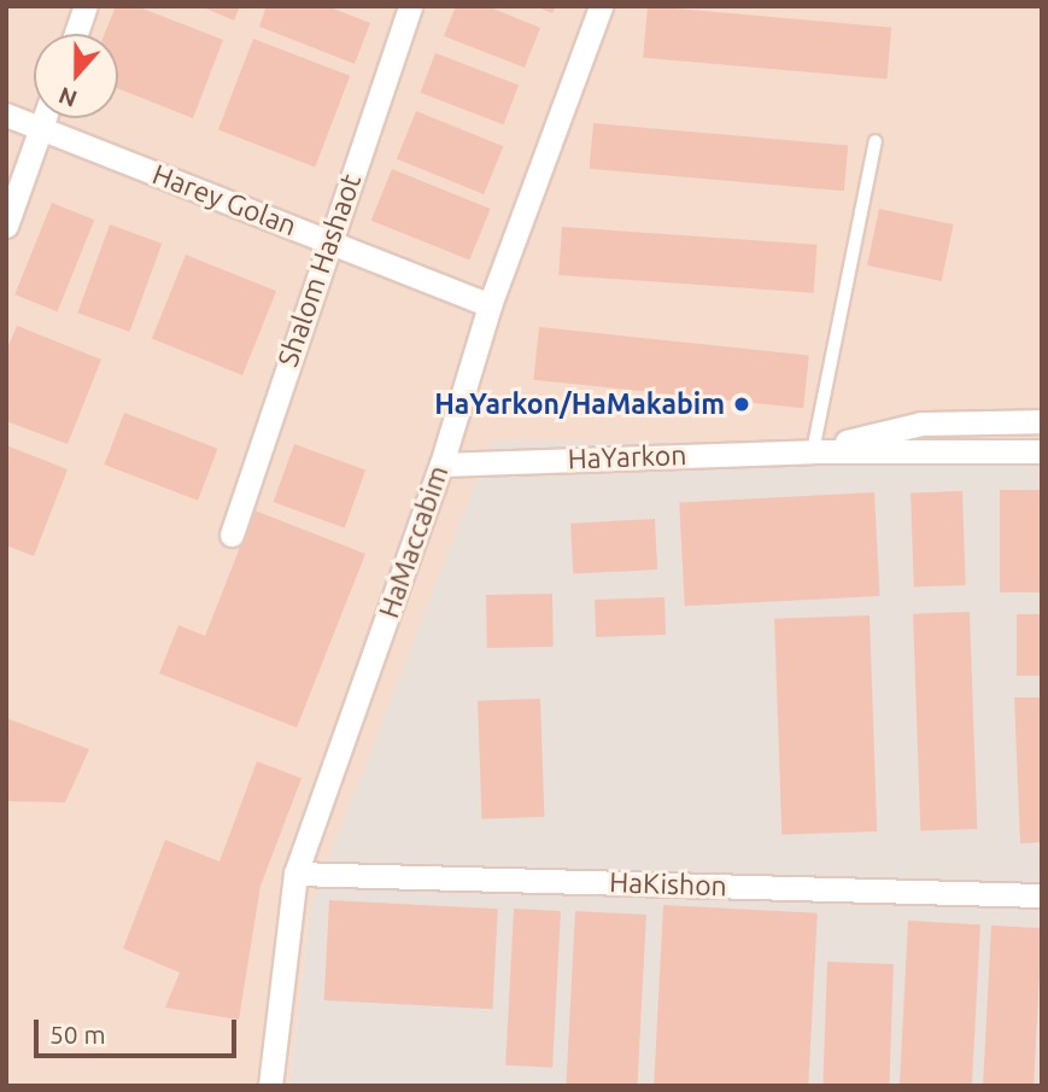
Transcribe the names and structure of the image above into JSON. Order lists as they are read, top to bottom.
{
  "streets": {
    "street": [
      "Harey Golan",
      "Shalom Hashaot",
      "HaYarkon",
      "HaMaccabim",
      "HaKishon"
    ]
  },
  "crossings": [
    ["Harey Golan", "Shalom Hashaot"],
    ["Harey Golan", "HaMaccabim"],
    ["HaYarkon", "HaMaccabim"],
    ["HaMaccabim", "HaKishon"]
  ],
  "places": ["HaYarkon/HaMakabim"],
  "scale_bar": "50 m",
  "north": "bottom"
}
